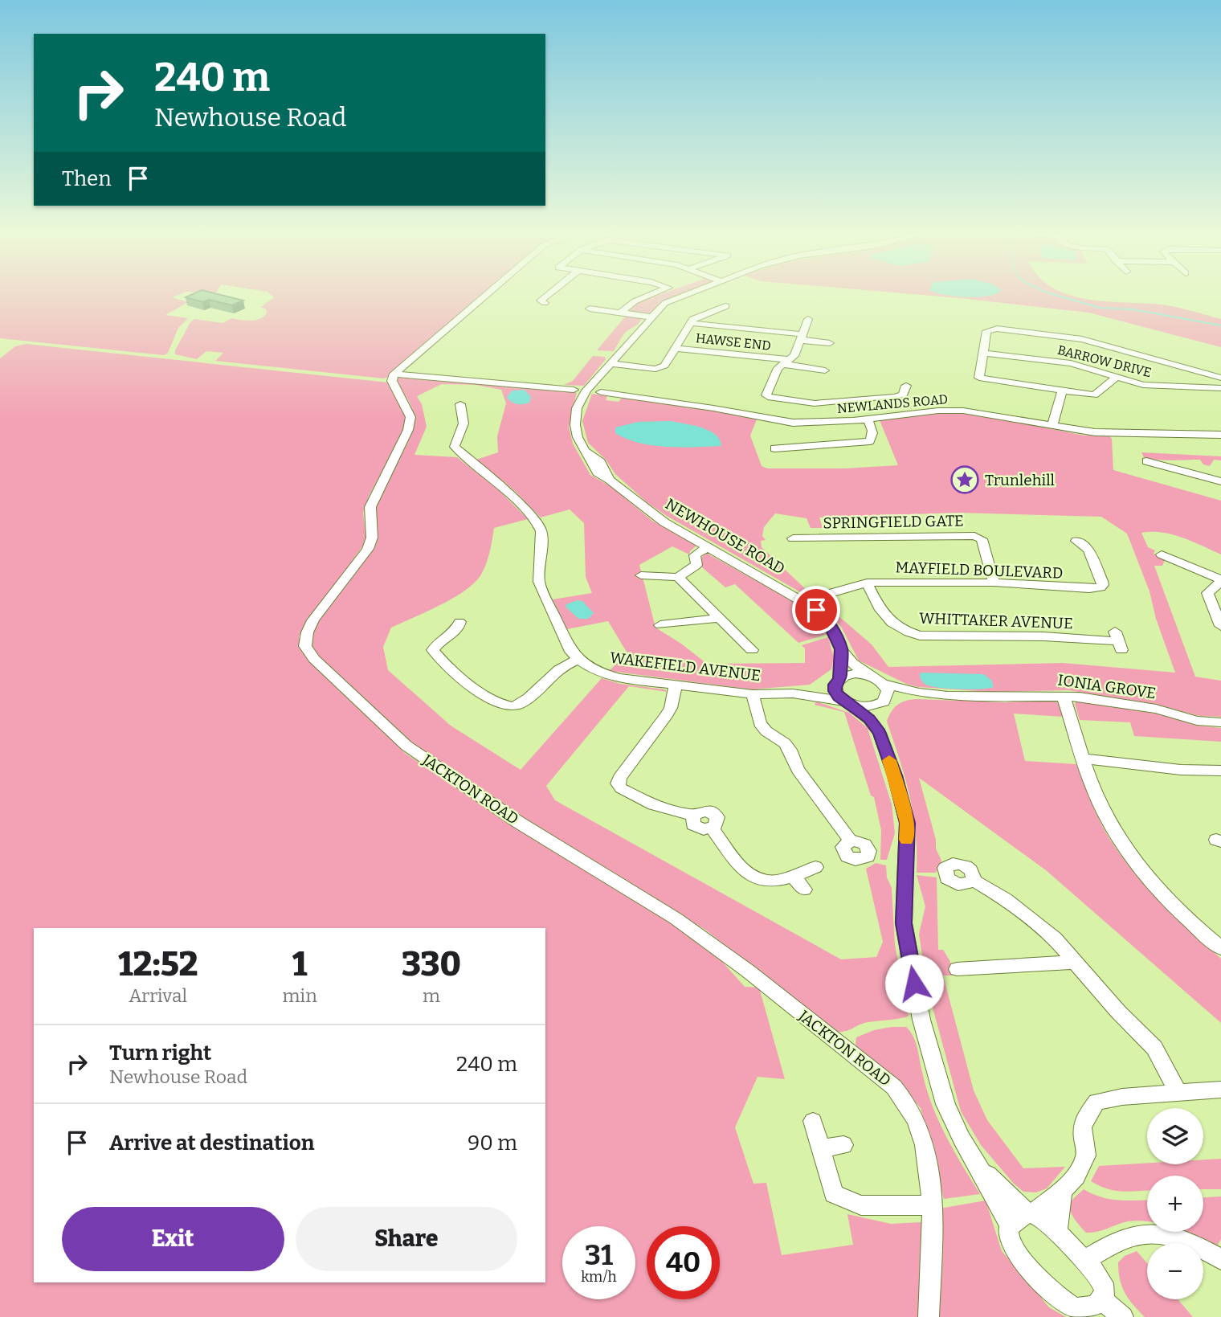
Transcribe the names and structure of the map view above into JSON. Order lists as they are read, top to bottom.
{
  "streets": {
    "street": [
      "HAWSE END",
      "BARROW DRIVE",
      "NEWLANDS ROAD",
      "SPRINGFIELD GATE",
      "NEWHOUSE ROAD",
      "MAYFIELD BOULEVARD",
      "WHITTAKER AVENUE",
      "WAKEFIELD AVENUE",
      "IONIA GROVE",
      "JACKTON ROAD"
    ]
  },
  "crossings": [
    ["SPRINGFIELD GATE", "MAYFIELD BOULEVARD"],
    ["NEWHOUSE ROAD", "MAYFIELD BOULEVARD"],
    ["NEWHOUSE ROAD", "WAKEFIELD AVENUE"],
    ["NEWHOUSE ROAD", "IONIA GROVE"],
    ["MAYFIELD BOULEVARD", "WHITTAKER AVENUE"],
    ["WAKEFIELD AVENUE", "IONIA GROVE"]
  ],
  "places": {
    "place": ["Trunlehill"]
  },
  "page": {
    "turn": ["240 m", "Newhouse Road"],
    "then": "Then",
    "eta": [
      "12:52",
      "Arrival",
      "1",
      "min",
      "330",
      "m"
    ],
    "list": [
      {
        "name": "Turn right",
        "note": "Newhouse Road",
        "value": "240 m"
      },
      {
        "name": "Arrive at destination",
        "value": "90 m"
      }
    ],
    "map_buttons": ["+", "−"],
    "buttons": ["Exit", "Share"],
    "speed": "31 km/h",
    "limit": "40"
  }
}
